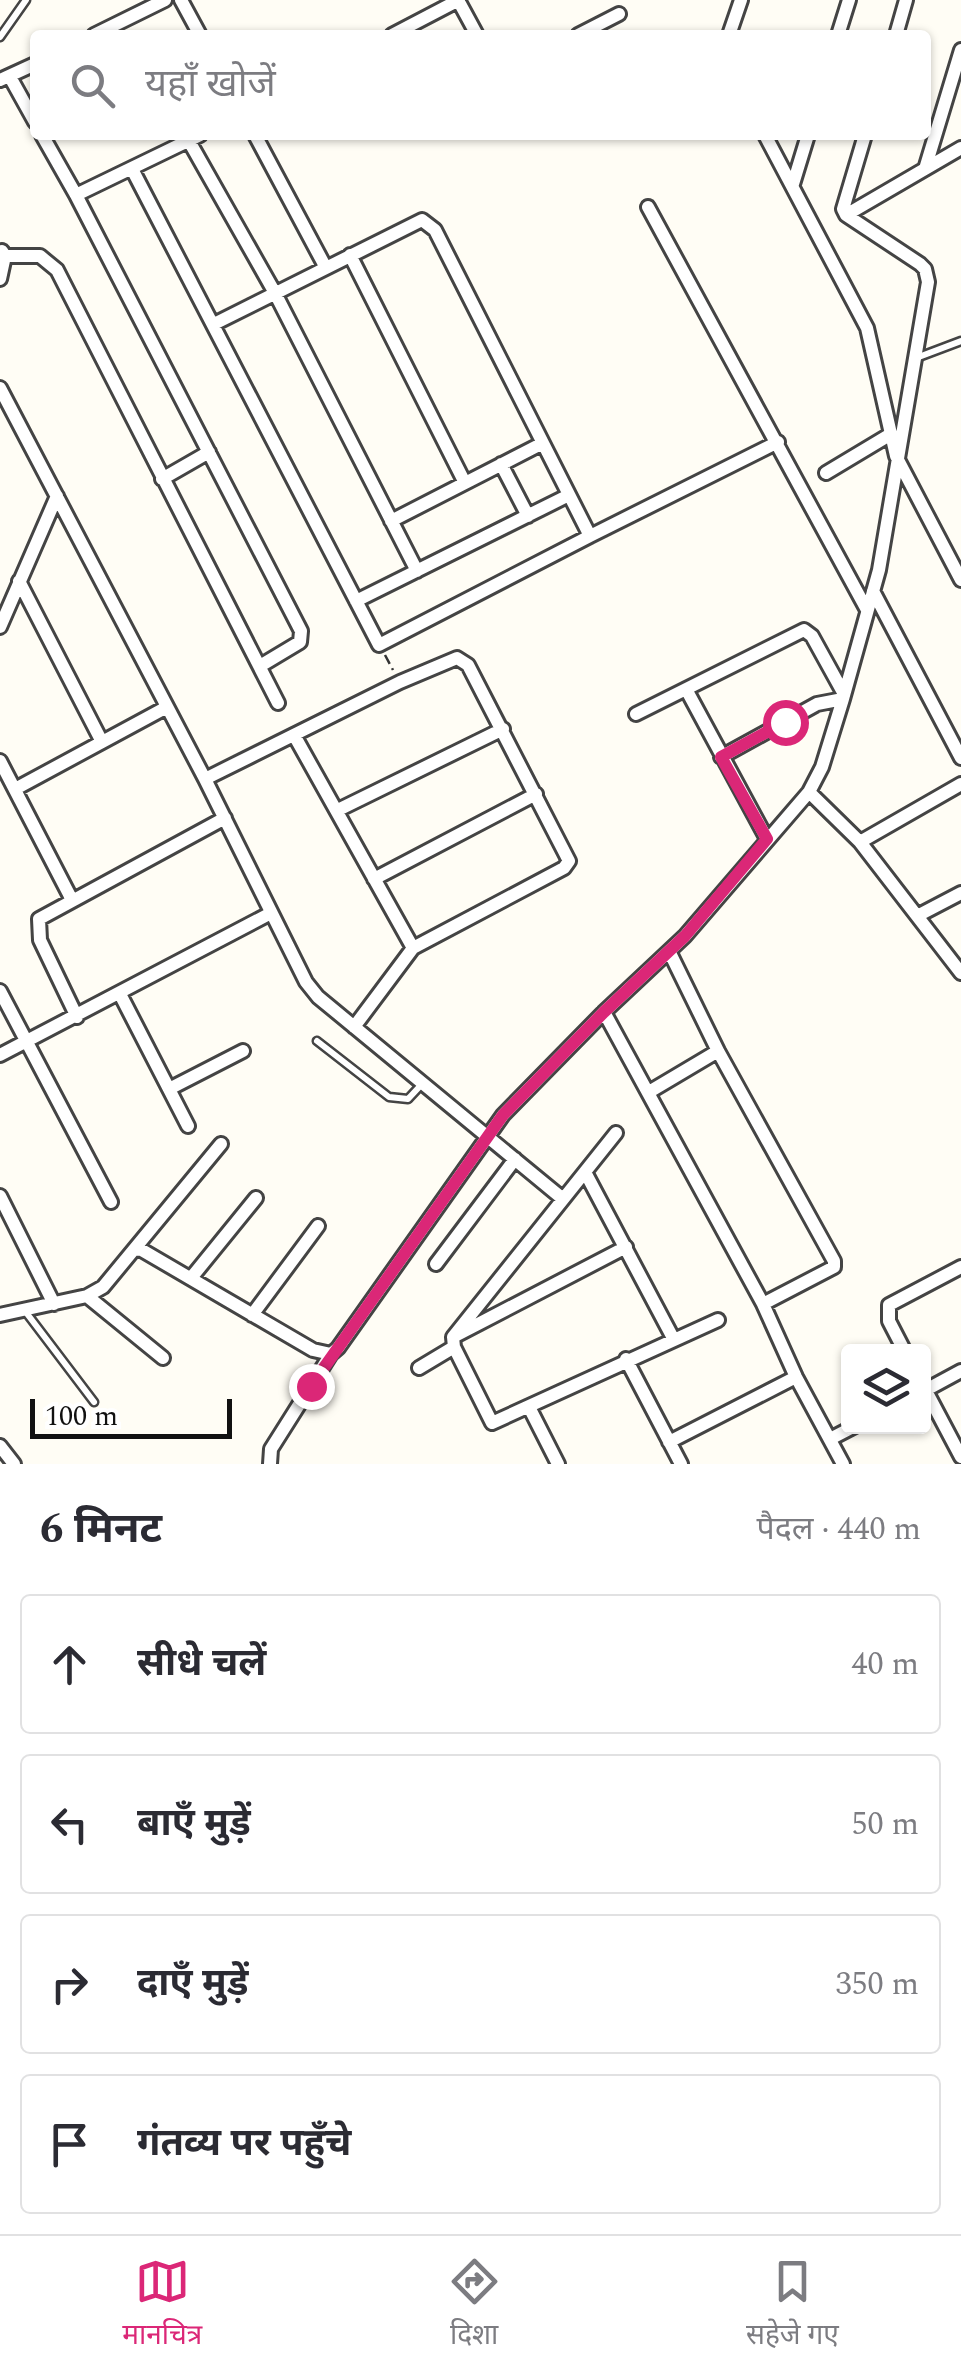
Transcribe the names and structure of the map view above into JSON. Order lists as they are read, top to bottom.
{
  "scale_bar": "100 m",
  "page": {
    "search": "यहाँ खोजें",
    "scale": "100 m",
    "heading": ["6 मिनट", "पैदल · 440 m"],
    "list": [
      ["सीधे चलें", "40 m"],
      ["बाएँ मुड़ें", "50 m"],
      ["दाएँ मुड़ें", "350 m"],
      "गंतव्य पर पहुँचे"
    ],
    "nav": ["मानचित्र", "दिशा", "सहेजे गए"]
  }
}
